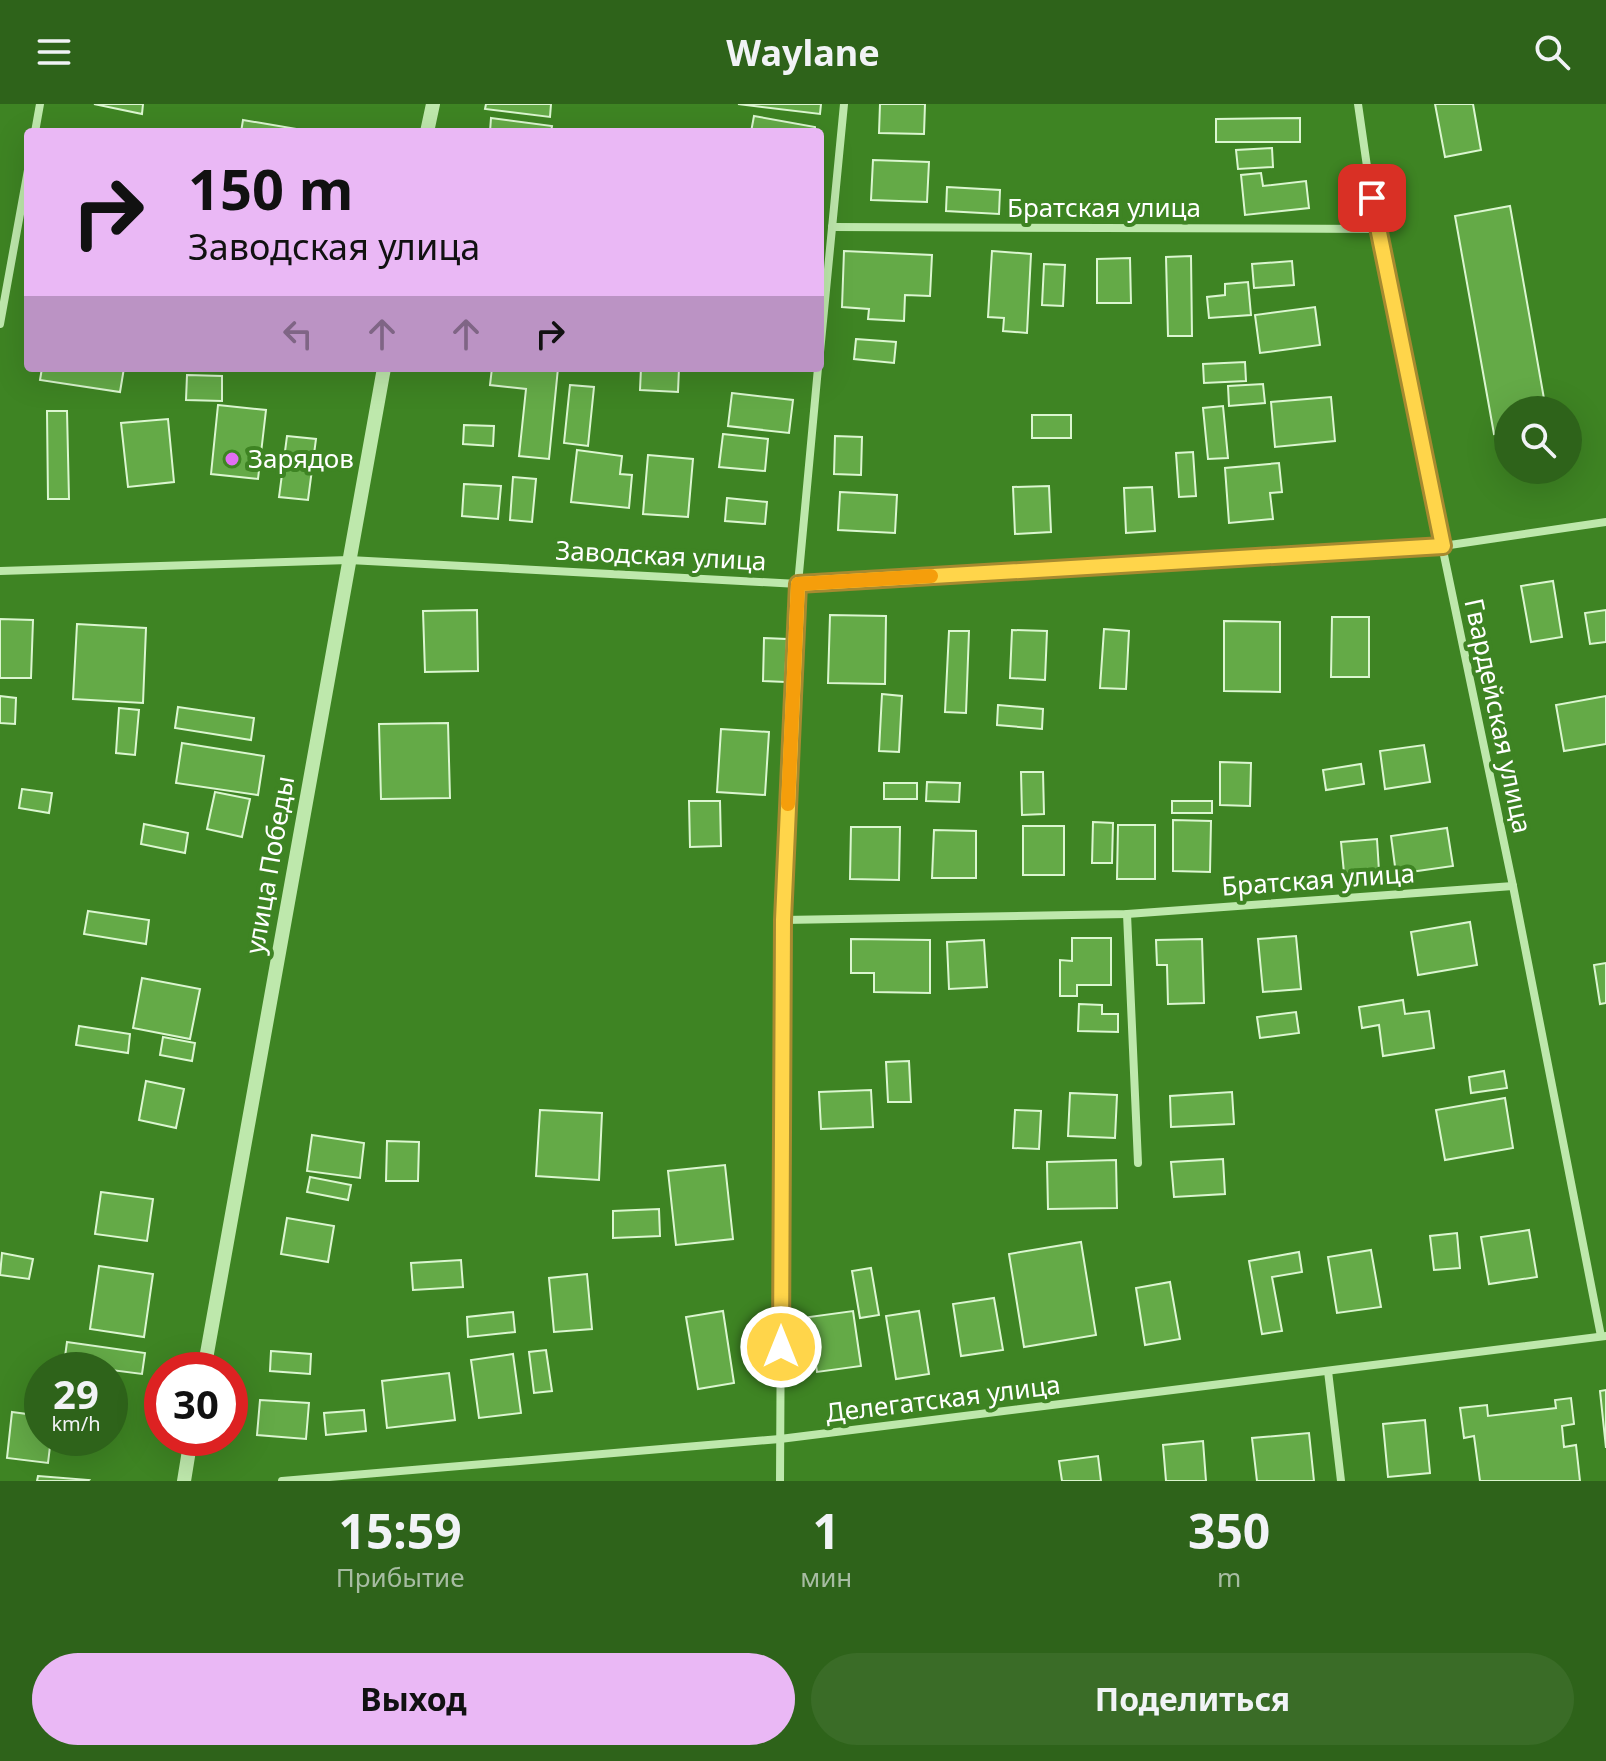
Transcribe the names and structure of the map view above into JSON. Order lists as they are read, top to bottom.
{
  "streets": {
    "street": [
      "Братская улица",
      "Заводская улица",
      "Гвардейская улица",
      "улица Победы",
      "Делегатская улица"
    ]
  },
  "crossings": [
    ["Братская улица", "Гвардейская улица"],
    ["Заводская улица", "Гвардейская улица"],
    ["Заводская улица", "улица Победы"],
    ["Гвардейская улица", "Делегатская улица"]
  ],
  "places": ["Зарядов"],
  "page": {
    "header": "Waylane",
    "turn": ["150 m", "Заводская улица"],
    "speed": "29 km/h",
    "limit": "30",
    "eta": [
      "15:59",
      "Прибытие",
      "1",
      "мин",
      "350",
      "m"
    ],
    "buttons": ["Выход", "Поделиться"]
  }
}
